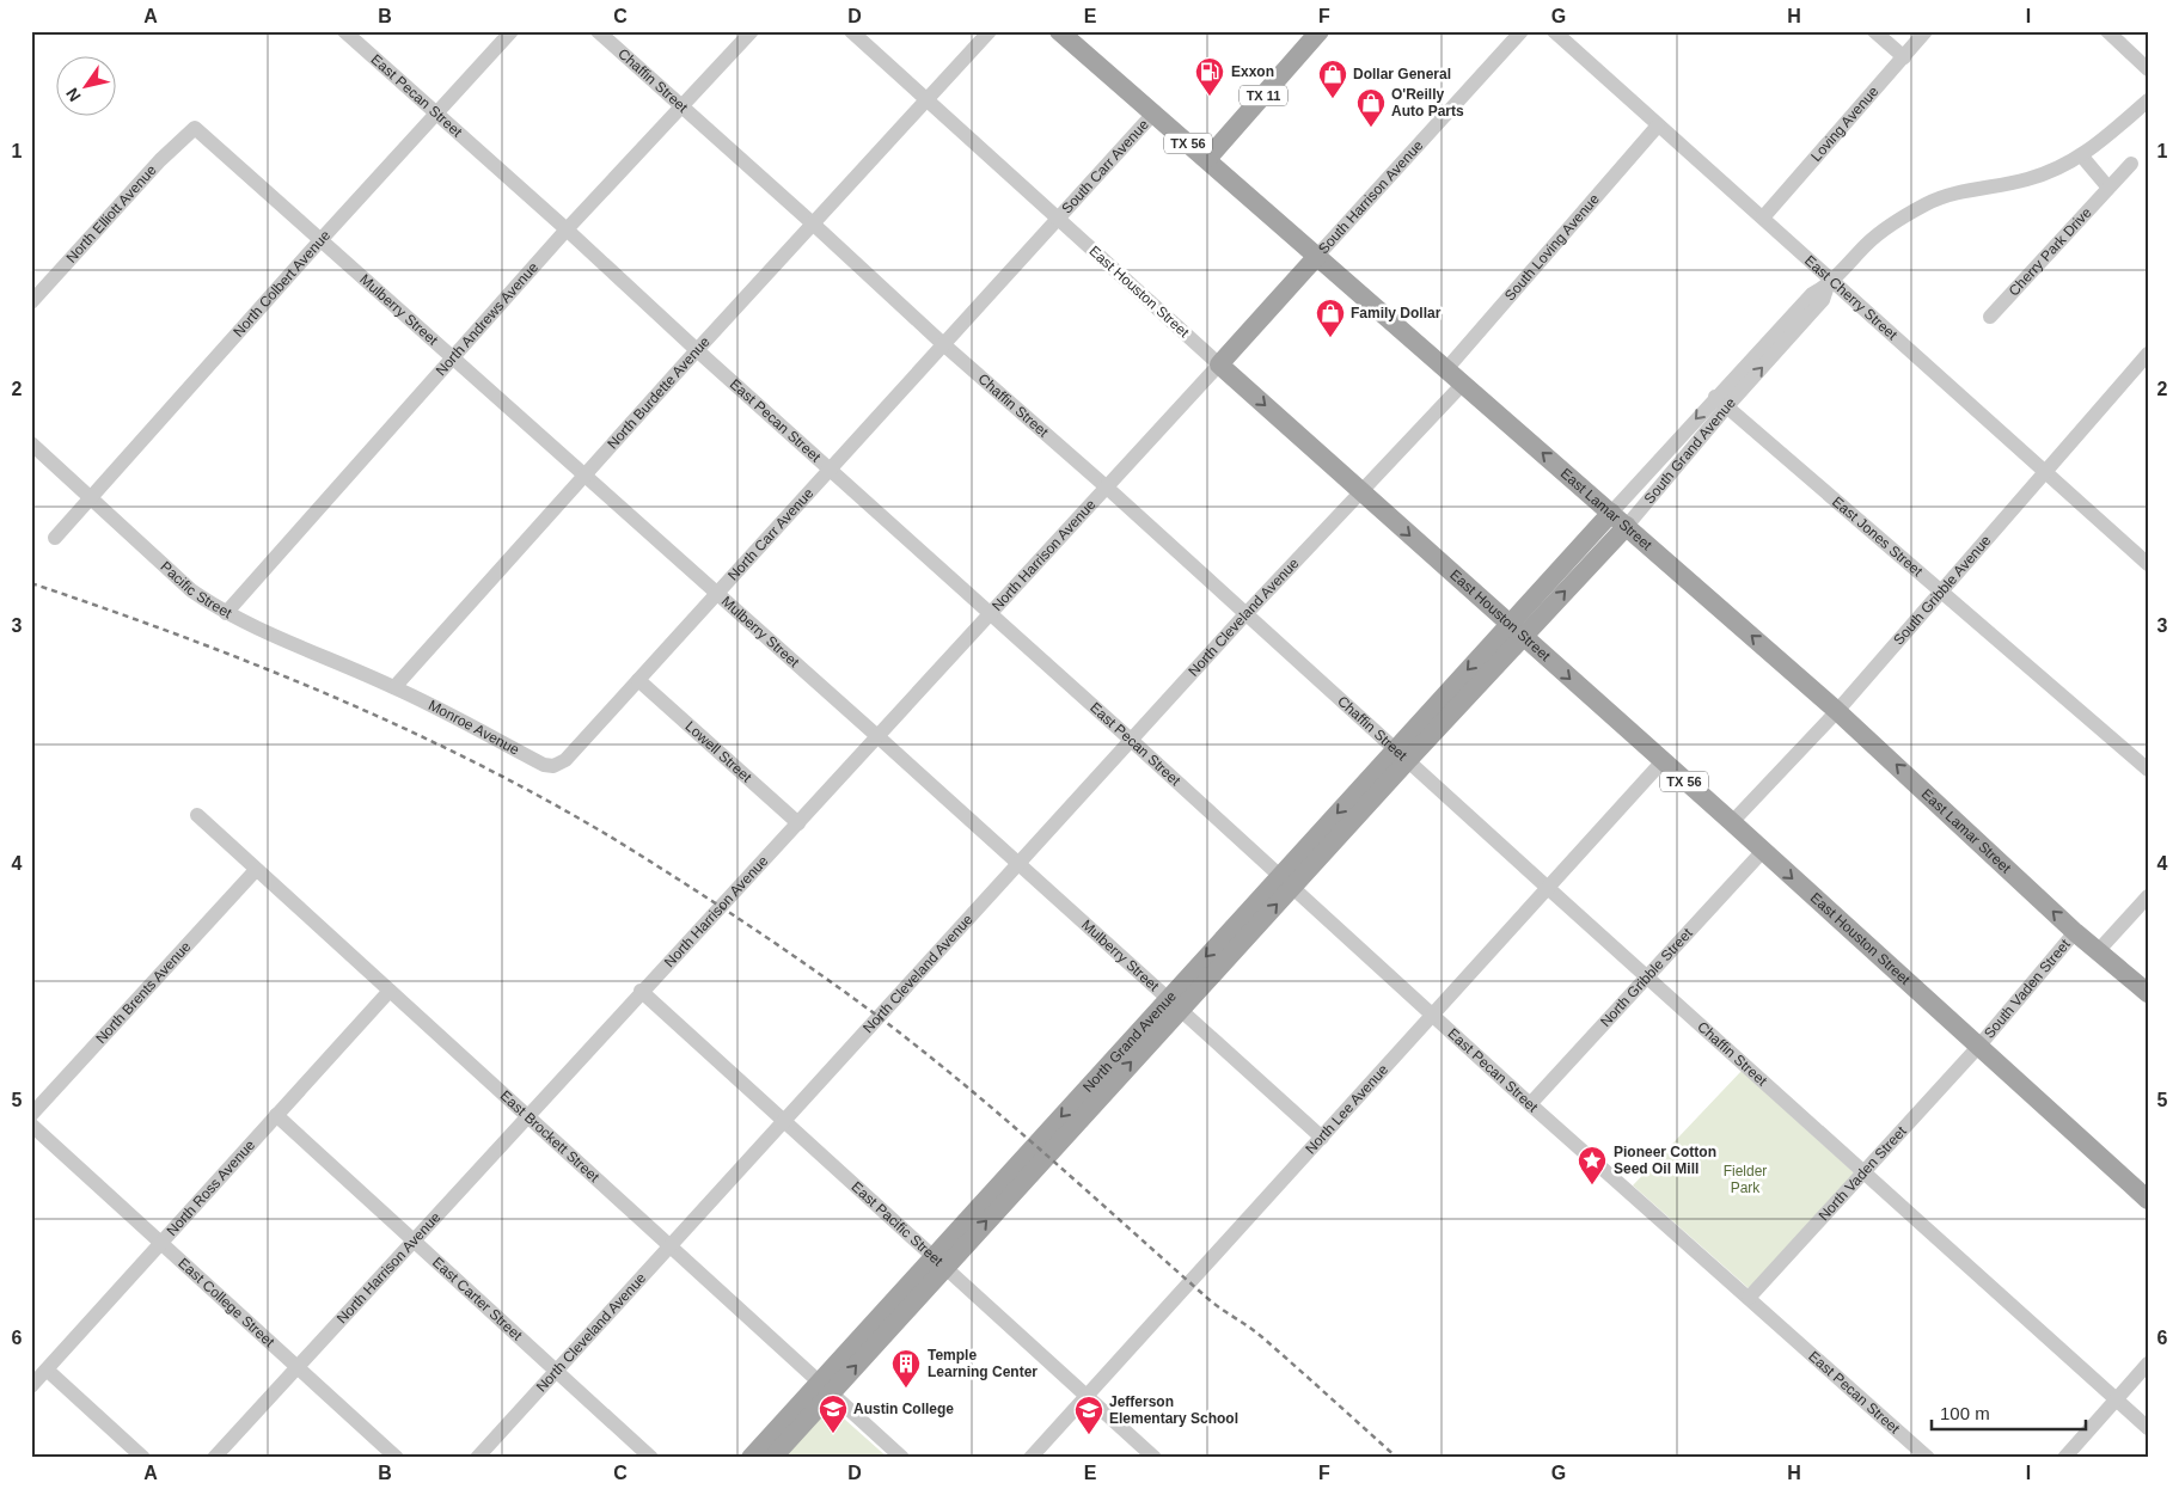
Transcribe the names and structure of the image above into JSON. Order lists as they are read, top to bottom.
{
  "streets": {
    "main road": [
      "TX 11",
      "TX 56",
      "South Harrison Avenue",
      "East Houston Street",
      "South Grand Avenue",
      "East Lamar Street",
      "North Grand Avenue"
    ],
    "street": [
      "Chaffin Street",
      "East Pecan Street",
      "Loving Avenue",
      "South Carr Avenue",
      "North Elliott Avenue",
      "South Loving Avenue",
      "Cherry Park Drive",
      "North Colbert Avenue",
      "East Cherry Street",
      "Mulberry Street",
      "North Andrews Avenue",
      "North Burdette Avenue",
      "North Carr Avenue",
      "East Jones Street",
      "North Harrison Avenue",
      "Pacific Street",
      "South Gribble Avenue",
      "North Cleveland Avenue",
      "Monroe Avenue",
      "Lowell Street",
      "North Gribble Street",
      "South Vaden Street",
      "North Brents Avenue",
      "North Lee Avenue",
      "East Brockett Street",
      "North Vaden Street",
      "North Ross Avenue",
      "East Pacific Street",
      "East Carter Street",
      "East College Street"
    ]
  },
  "crossings": [
    ["Chaffin Street", "North Andrews Avenue"],
    ["Chaffin Street", "North Burdette Avenue"],
    ["Chaffin Street", "North Carr Avenue"],
    ["Chaffin Street", "North Harrison Avenue"],
    ["Chaffin Street", "North Cleveland Avenue"],
    ["Chaffin Street", "North Gribble Street"],
    ["Chaffin Street", "North Grand Avenue"],
    ["Chaffin Street", "North Lee Avenue"],
    ["Chaffin Street", "North Vaden Street"],
    ["TX 11", "East Lamar Street"],
    ["East Pecan Street", "North Colbert Avenue"],
    ["East Pecan Street", "North Andrews Avenue"],
    ["East Pecan Street", "North Burdette Avenue"],
    ["East Pecan Street", "North Carr Avenue"],
    ["East Pecan Street", "North Harrison Avenue"],
    ["East Pecan Street", "North Cleveland Avenue"],
    ["East Pecan Street", "North Gribble Street"],
    ["East Pecan Street", "North Grand Avenue"],
    ["East Pecan Street", "North Lee Avenue"],
    ["East Pecan Street", "North Vaden Street"],
    ["Loving Avenue", "East Cherry Street"],
    ["South Carr Avenue", "East Houston Street"],
    ["South Carr Avenue", "East Lamar Street"],
    ["South Carr Avenue", "North Carr Avenue"],
    ["South Harrison Avenue", "East Houston Street"],
    ["South Harrison Avenue", "East Lamar Street"],
    ["South Harrison Avenue", "North Harrison Avenue"],
    ["North Elliott Avenue", "Mulberry Street"],
    ["South Loving Avenue", "East Cherry Street"],
    ["South Loving Avenue", "East Lamar Street"],
    ["North Colbert Avenue", "Mulberry Street"],
    ["North Colbert Avenue", "Pacific Street"],
    ["East Houston Street", "North Burdette Avenue"],
    ["East Houston Street", "South Grand Avenue"],
    ["East Houston Street", "North Carr Avenue"],
    ["East Houston Street", "North Harrison Avenue"],
    ["East Houston Street", "South Gribble Avenue"],
    ["East Houston Street", "North Cleveland Avenue"],
    ["East Houston Street", "North Gribble Street"],
    ["East Houston Street", "South Vaden Street"],
    ["East Houston Street", "North Grand Avenue"],
    ["East Houston Street", "North Lee Avenue"],
    ["East Houston Street", "North Vaden Street"],
    ["East Cherry Street", "South Grand Avenue"],
    ["East Cherry Street", "South Gribble Avenue"],
    ["Mulberry Street", "North Andrews Avenue"],
    ["Mulberry Street", "North Burdette Avenue"],
    ["Mulberry Street", "North Carr Avenue"],
    ["Mulberry Street", "North Harrison Avenue"],
    ["Mulberry Street", "North Cleveland Avenue"],
    ["Mulberry Street", "North Grand Avenue"],
    ["Mulberry Street", "North Lee Avenue"],
    ["North Andrews Avenue", "Pacific Street"],
    ["North Burdette Avenue", "Pacific Street"],
    ["North Burdette Avenue", "Monroe Avenue"],
    ["South Grand Avenue", "East Lamar Street"],
    ["South Grand Avenue", "East Jones Street"],
    ["South Grand Avenue", "North Grand Avenue"],
    ["East Lamar Street", "South Gribble Avenue"],
    ["East Lamar Street", "North Cleveland Avenue"],
    ["East Lamar Street", "South Vaden Street"],
    ["North Carr Avenue", "Monroe Avenue"],
    ["North Carr Avenue", "Lowell Street"],
    ["East Jones Street", "South Gribble Avenue"],
    ["North Harrison Avenue", "Lowell Street"],
    ["North Harrison Avenue", "East Brockett Street"],
    ["North Harrison Avenue", "East Pacific Street"],
    ["North Harrison Avenue", "East Carter Street"],
    ["North Harrison Avenue", "East College Street"],
    ["Pacific Street", "Monroe Avenue"],
    ["North Cleveland Avenue", "East Brockett Street"],
    ["North Cleveland Avenue", "East Pacific Street"],
    ["North Cleveland Avenue", "East Carter Street"],
    ["South Vaden Street", "North Vaden Street"],
    ["North Brents Avenue", "East Brockett Street"],
    ["North Grand Avenue", "East Brockett Street"],
    ["North Grand Avenue", "East Pacific Street"],
    ["North Lee Avenue", "East Pacific Street"],
    ["East Brockett Street", "North Ross Avenue"],
    ["North Ross Avenue", "East Carter Street"],
    ["North Ross Avenue", "East College Street"]
  ],
  "one_way": ["East Houston Street", "East Lamar Street"],
  "parks": ["Fielder Park"],
  "places": {
    "fuel station": ["Exxon"],
    "shop": ["Dollar General", "O'Reilly Auto Parts", "Family Dollar"],
    "place": ["Pioneer Cotton Seed Oil Mill"],
    "building": ["Temple Learning Center"],
    "school or university": ["Austin College", "Jefferson Elementary School"]
  },
  "scale_bar": "100 m",
  "north": "bottom left",
  "grid": {
    "columns": [
      "A",
      "B",
      "C",
      "D",
      "E",
      "F",
      "G",
      "H",
      "I"
    ],
    "rows": [
      "1",
      "2",
      "3",
      "4",
      "5",
      "6"
    ]
  }
}
